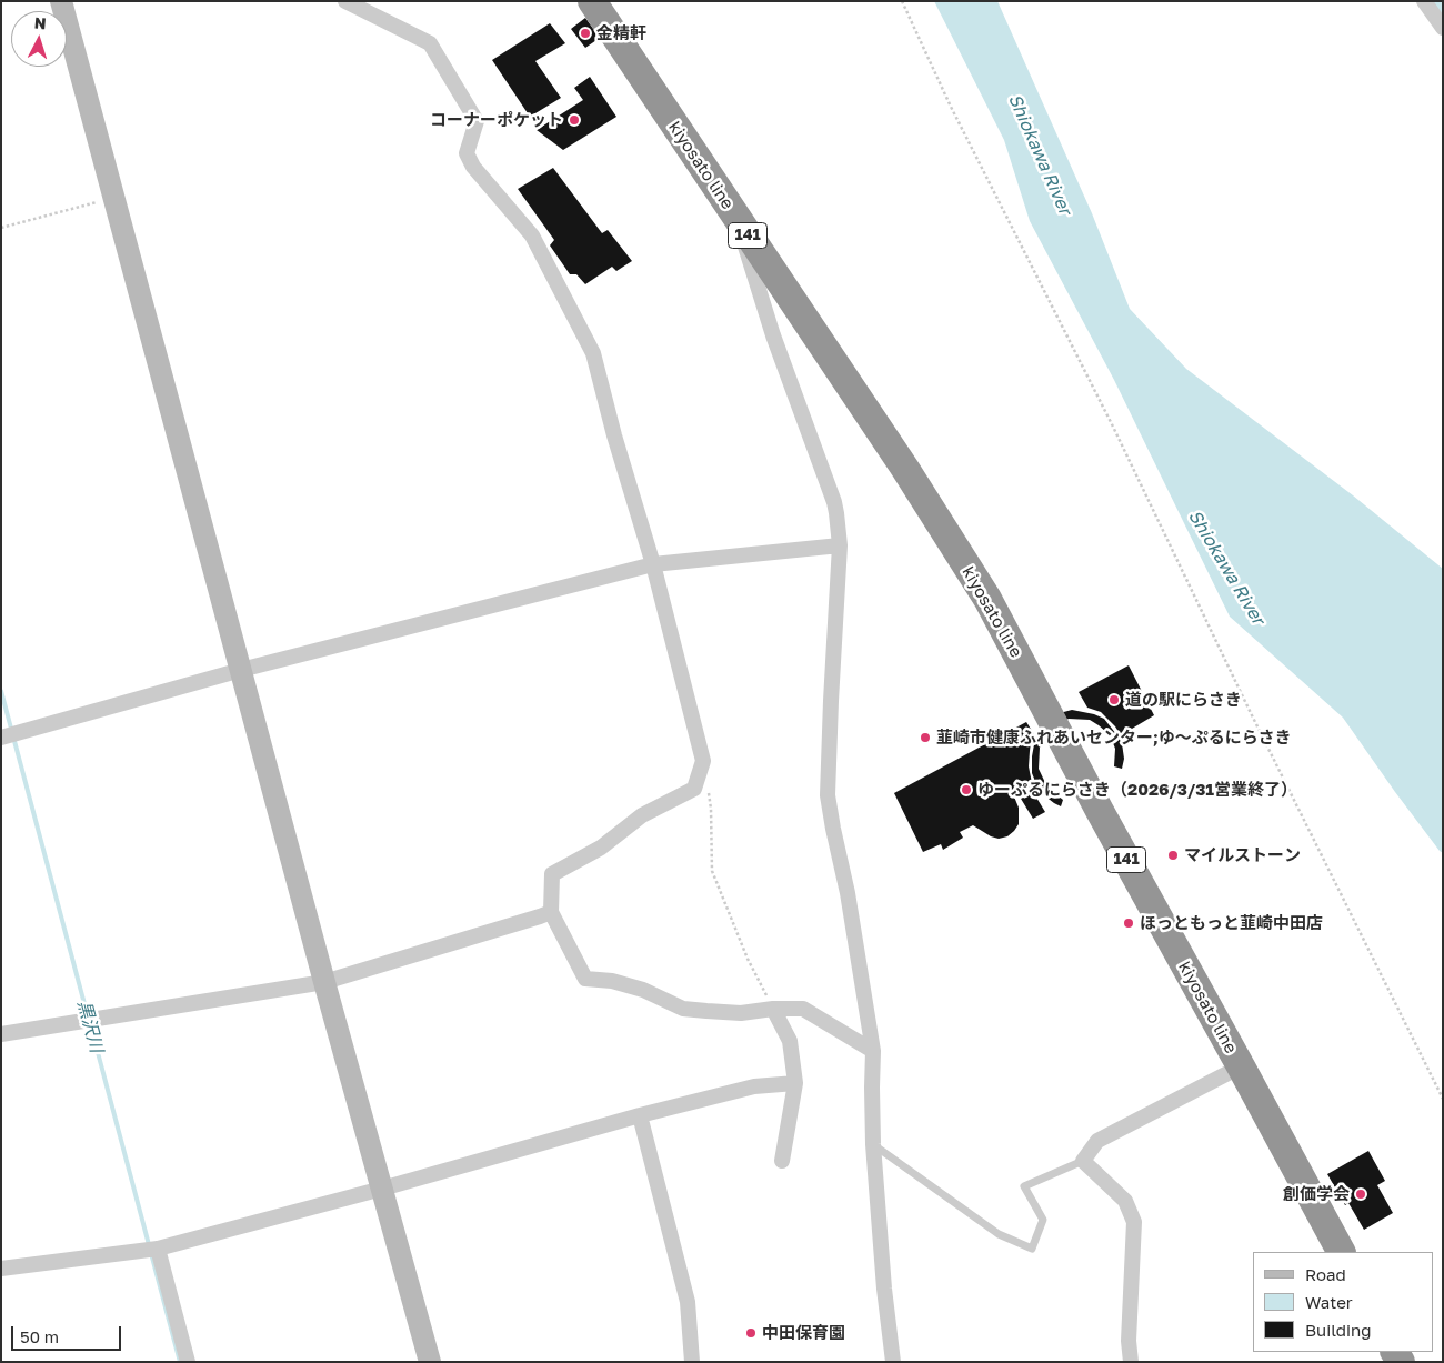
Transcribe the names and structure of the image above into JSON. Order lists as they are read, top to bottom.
{
  "streets": {
    "highway": ["kiyosato line", "141"]
  },
  "water": ["Shiokawa River", "黒沢川"],
  "places": [
    "金精軒",
    "コーナーポケット",
    "道の駅にらさき",
    "韮崎市健康ふれあいセンター;ゆ～ぷるにらさき",
    "ゆーぷるにらさき（2026/3/31営業終了）",
    "マイルストーン",
    "ほっともっと韮崎中田店",
    "創価学会",
    "中田保育園"
  ],
  "legend": ["Road", "Water", "Building"],
  "scale_bar": "50 m",
  "north": "top"
}
